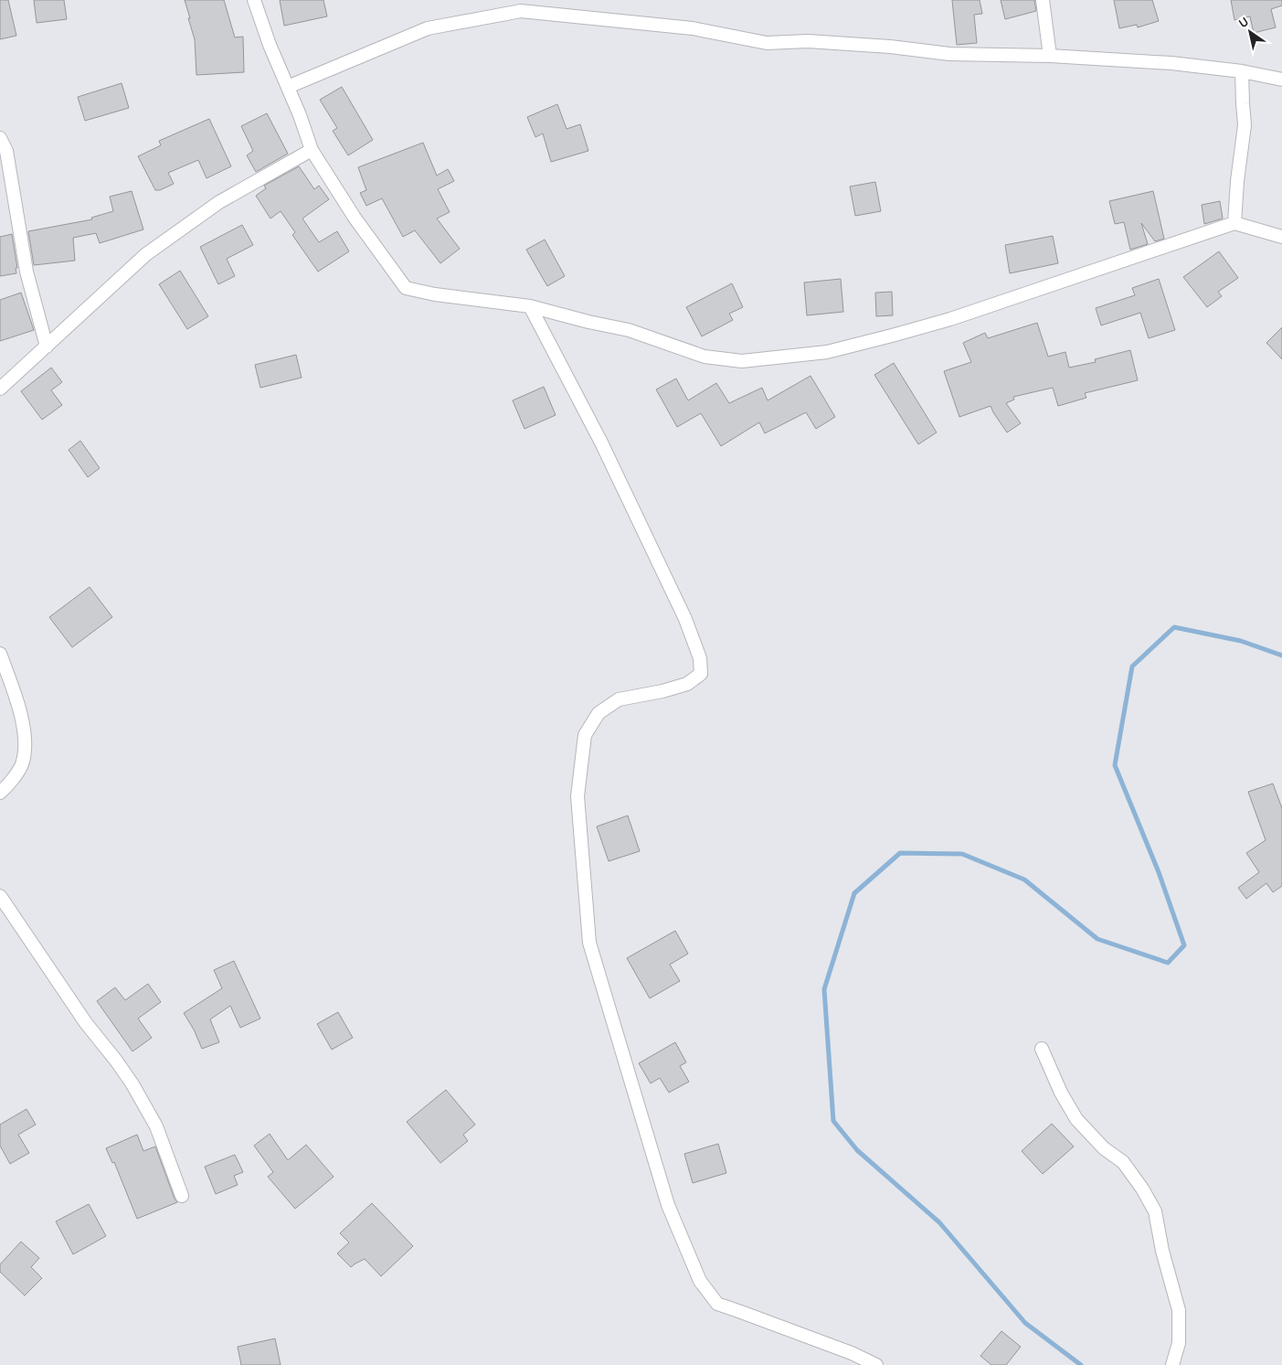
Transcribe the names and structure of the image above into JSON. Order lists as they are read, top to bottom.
{
  "north": "top left"
}
